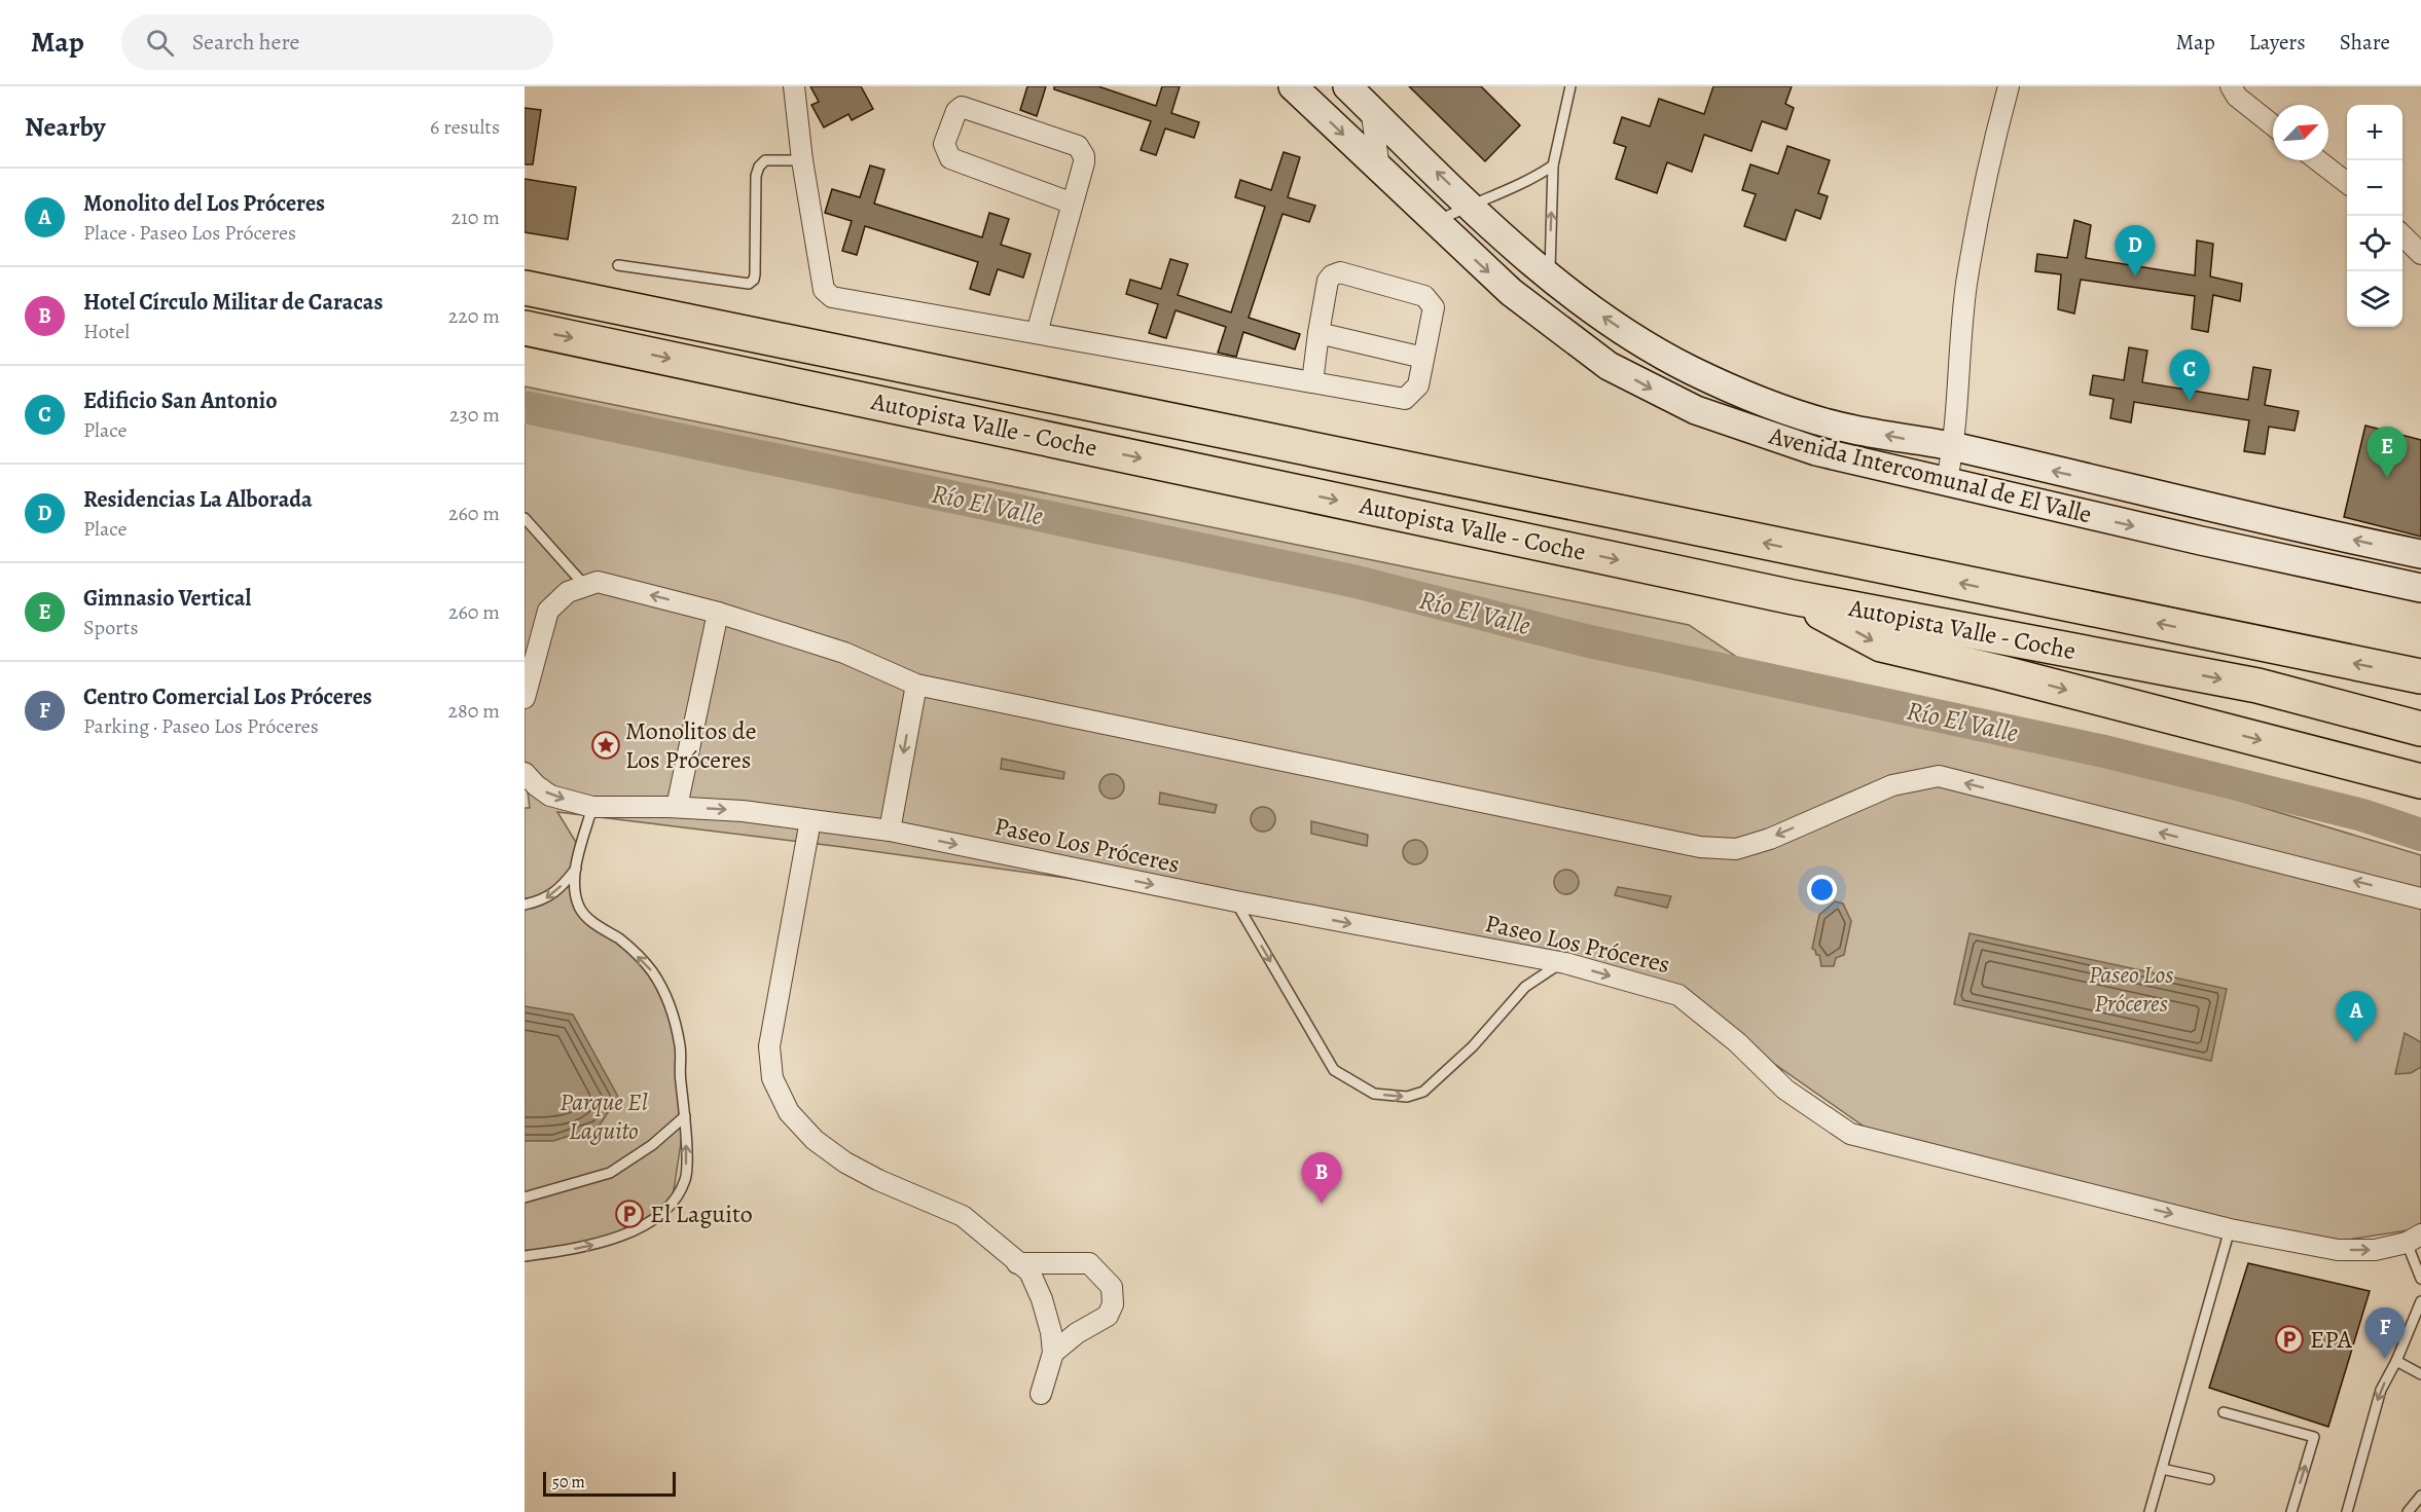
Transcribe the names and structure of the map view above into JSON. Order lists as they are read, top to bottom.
{
  "streets": {
    "highway": ["Autopista Valle - Coche"],
    "main road": ["Avenida Intercomunal de El Valle"],
    "street": ["Paseo Los Próceres"]
  },
  "water": ["Río El Valle"],
  "parks": ["Paseo Los Próceres", "Parque El Laguito"],
  "places": {
    "place": ["Monolitos de Los Próceres"],
    "parking": ["El Laguito", "EPA"]
  },
  "scale_bar": "50 m",
  "north": "top right",
  "page": {
    "header": "Map",
    "search": "Search here",
    "nav": ["Map", "Layers", "Share"],
    "heading": ["Nearby", "6 results"],
    "map_buttons": ["+", "−"],
    "list": [
      {
        "mark": "A",
        "name": "Monolito del Los Próceres",
        "note": "Place · Paseo Los Próceres",
        "value": "210 m"
      },
      {
        "mark": "B",
        "name": "Hotel Círculo Militar de Caracas",
        "note": "Hotel",
        "value": "220 m"
      },
      {
        "mark": "C",
        "name": "Edificio San Antonio",
        "note": "Place",
        "value": "230 m"
      },
      {
        "mark": "D",
        "name": "Residencias La Alborada",
        "note": "Place",
        "value": "260 m"
      },
      {
        "mark": "E",
        "name": "Gimnasio Vertical",
        "note": "Sports",
        "value": "260 m"
      },
      {
        "mark": "F",
        "name": "Centro Comercial Los Próceres",
        "note": "Parking · Paseo Los Próceres",
        "value": "280 m"
      }
    ],
    "pins": [
      "D",
      "C",
      "E",
      "A",
      "B",
      "F"
    ],
    "scale": "50 m"
  }
}
